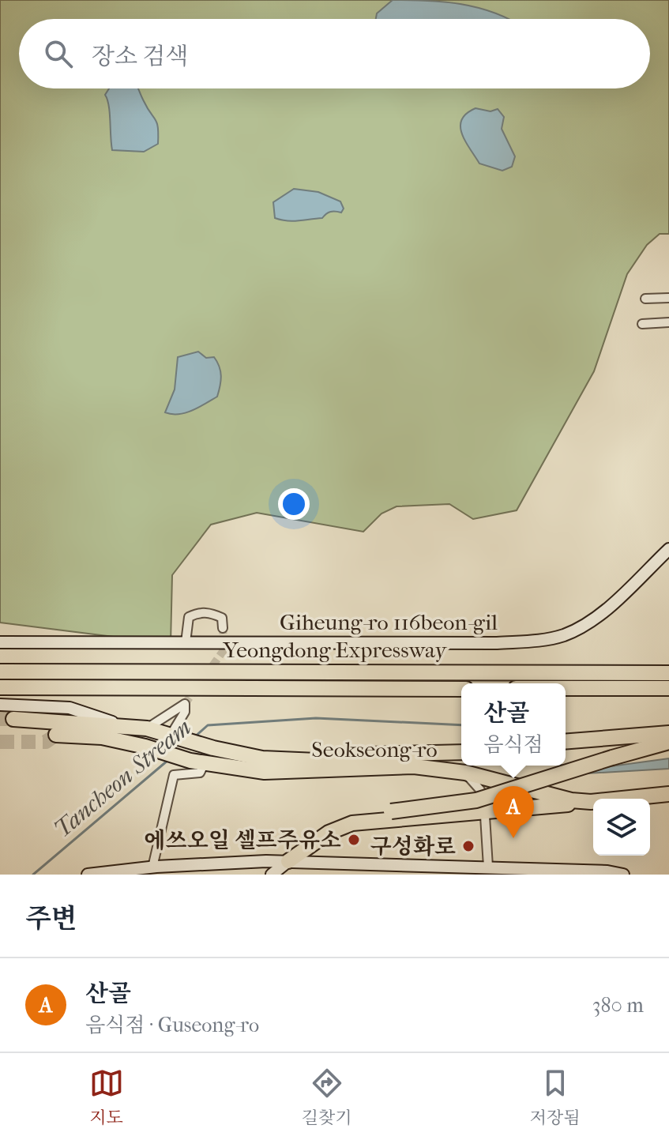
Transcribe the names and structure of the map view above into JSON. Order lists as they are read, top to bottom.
{
  "streets": {
    "highway": ["Yeongdong Expressway", "Seokseong-ro"],
    "street": ["Giheung-ro 116beon-gil"]
  },
  "water": ["Tancheon Stream"],
  "places": ["에쓰오일 셀프주유소", "구성화로"],
  "page": {
    "search": "장소 검색",
    "popup": ["산골", "음식점"],
    "pins": "A",
    "heading": "주변",
    "list": [
      {
        "mark": "A",
        "name": "산골",
        "note": "음식점 · Guseong-ro",
        "value": "380 m"
      }
    ],
    "nav": ["지도", "길찾기", "저장됨"]
  }
}
